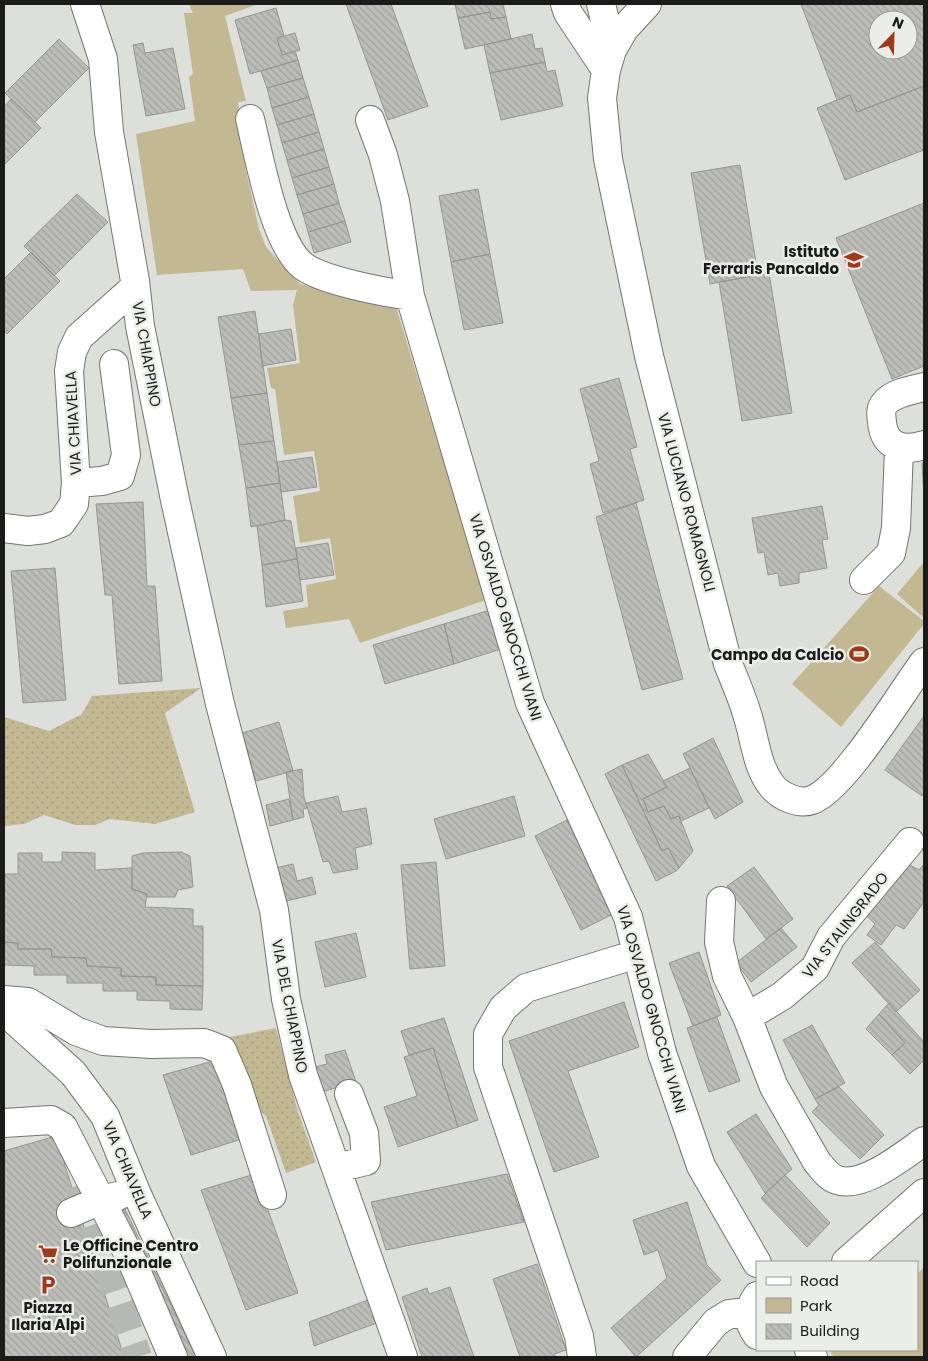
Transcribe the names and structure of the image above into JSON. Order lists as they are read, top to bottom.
{
  "streets": {
    "street": [
      "VIA CHIAPPINO",
      "VIA CHIAVELLA",
      "VIA LUCIANO ROMAGNOLI",
      "VIA OSVALDO GNOCCHI VIANI",
      "VIA STALINGRADO",
      "VIA DEL CHIAPPINO"
    ]
  },
  "crossings": [
    ["VIA CHIAPPINO", "VIA CHIAVELLA"],
    ["VIA CHIAPPINO", "VIA DEL CHIAPPINO"]
  ],
  "places": {
    "school or university": ["Istituto Ferraris Pancaldo"],
    "sports": ["Campo da Calcio"],
    "supermarket": ["Le Officine Centro Polifunzionale"],
    "parking": ["Piazza Ilaria Alpi"]
  },
  "legend": ["Road", "Park", "Building"],
  "north": "top right"
}
